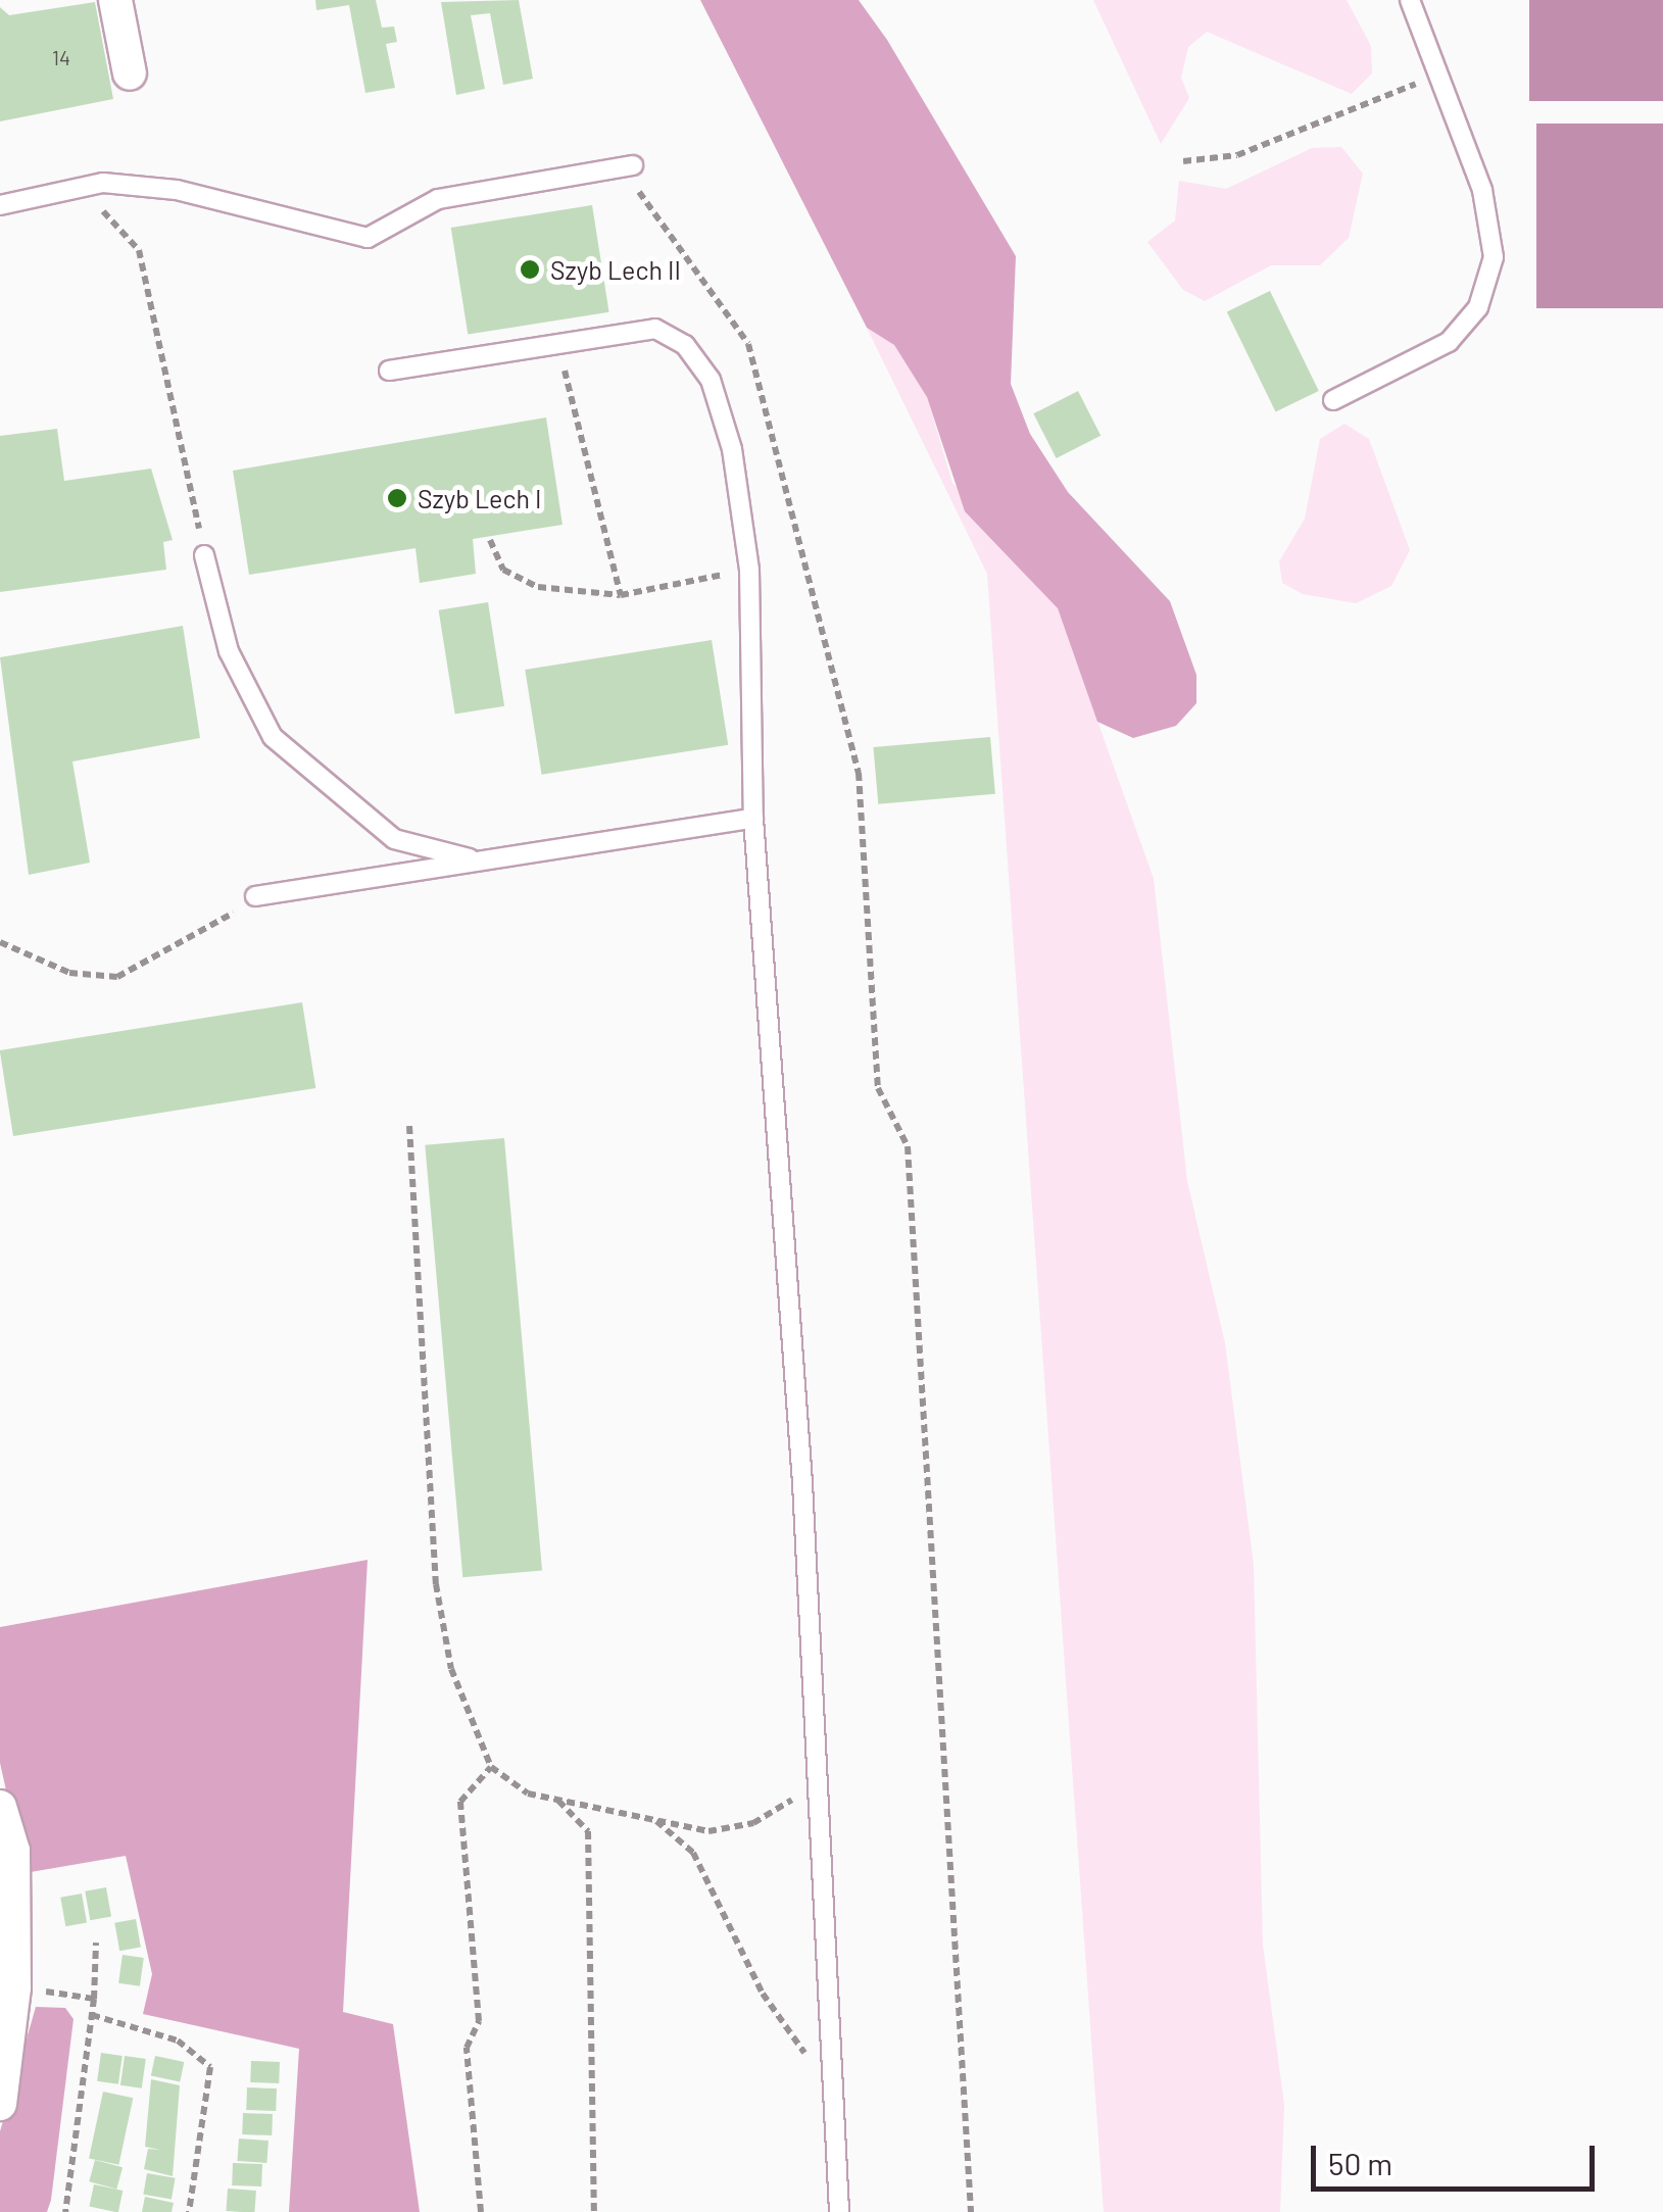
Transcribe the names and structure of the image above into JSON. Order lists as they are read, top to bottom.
{
  "places": ["Szyb Lech II", "Szyb Lech I"],
  "house_numbers": ["14"],
  "scale_bar": "50 m"
}
